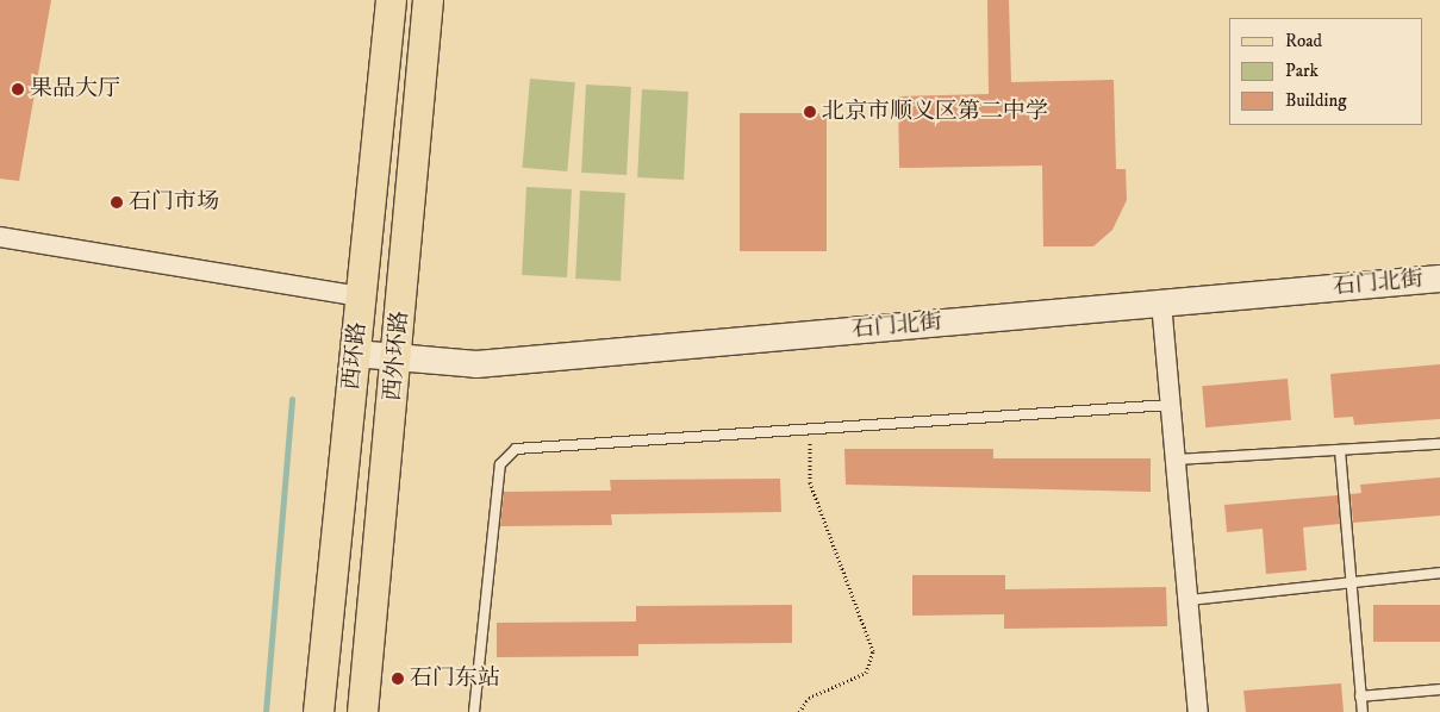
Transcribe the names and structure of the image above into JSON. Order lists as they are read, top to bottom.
{
  "streets": {
    "main road": ["西环路", "西外环路"],
    "street": ["石门北街"]
  },
  "crossings": [
    ["石门北街", "西环路"],
    ["石门北街", "西外环路"]
  ],
  "places": [
    "果品大厅",
    "北京市顺义区第二中学",
    "石门市场",
    "石门东站"
  ],
  "legend": ["Road", "Park", "Building"]
}
